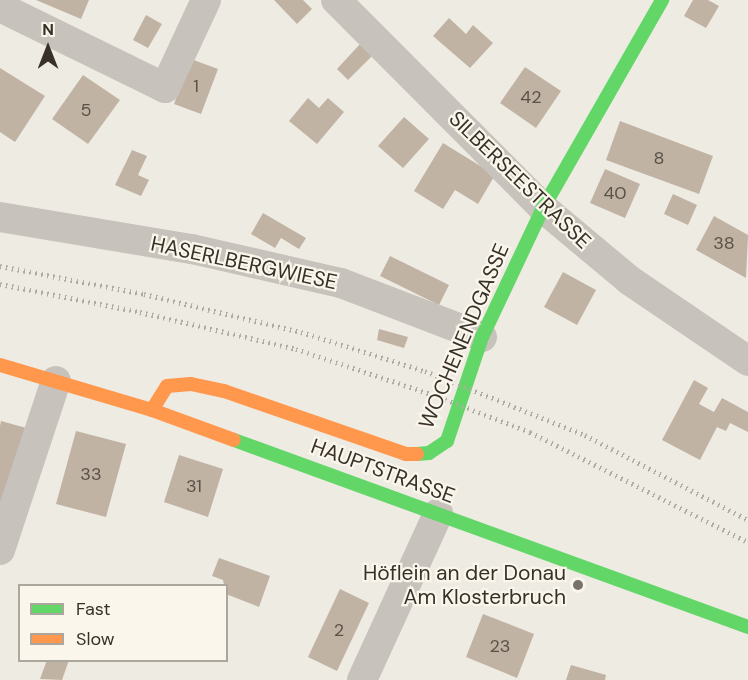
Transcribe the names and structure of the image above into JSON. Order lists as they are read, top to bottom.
{
  "streets": {
    "street": [
      "SILBERSEESTRASSE",
      "HASERLBERGWIESE",
      "WOCHENENDGASSE",
      "HAUPTSTRASSE"
    ]
  },
  "crossings": [
    ["SILBERSEESTRASSE", "WOCHENENDGASSE"],
    ["HASERLBERGWIESE", "WOCHENENDGASSE"],
    ["WOCHENENDGASSE", "HAUPTSTRASSE"]
  ],
  "places": ["Höflein an der Donau Am Klosterbruch"],
  "house_numbers": [
    "1",
    "42",
    "5",
    "8",
    "40",
    "38",
    "33",
    "31",
    "2",
    "23"
  ],
  "legend": ["Fast", "Slow"],
  "north": "top"
}
